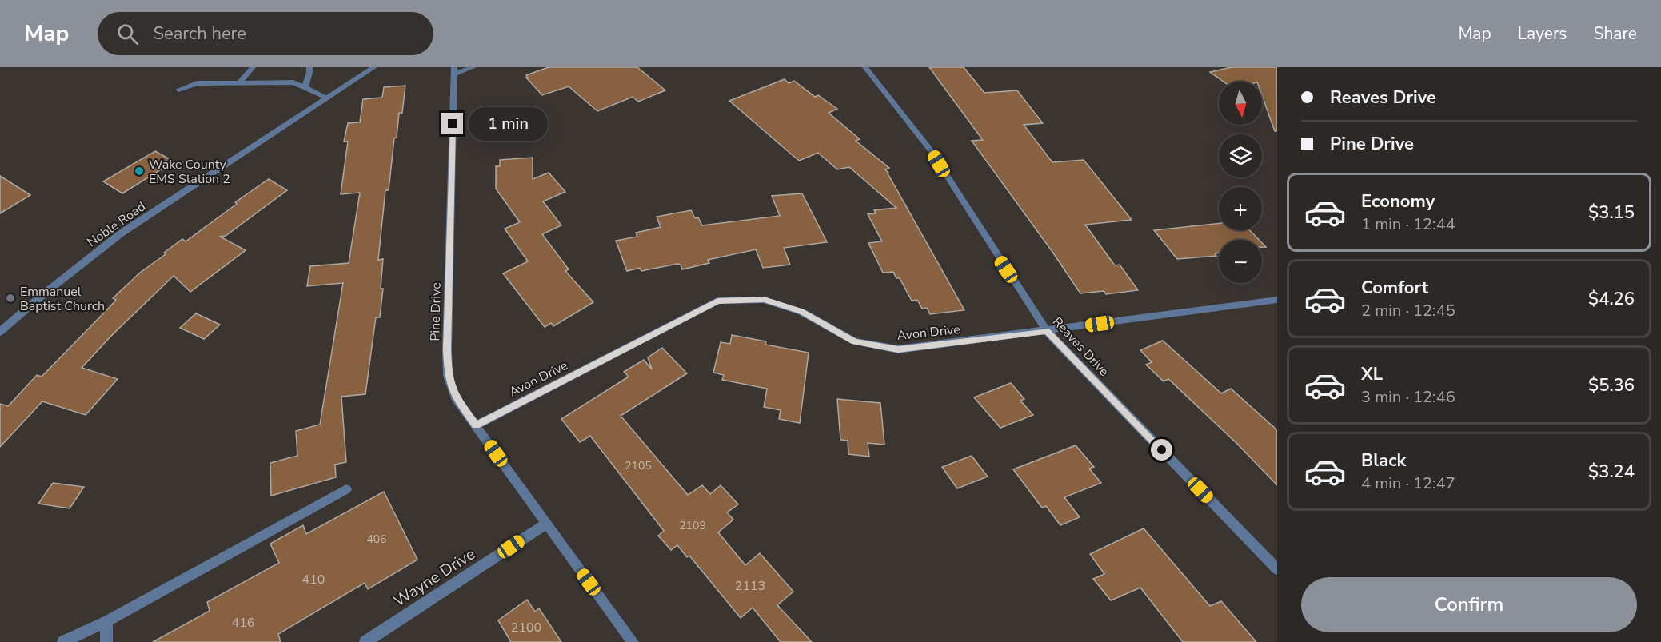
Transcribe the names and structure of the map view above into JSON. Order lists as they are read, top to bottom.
{
  "streets": {
    "street": [
      "Noble Road",
      "Pine Drive",
      "Avon Drive",
      "Reaves Drive",
      "Wayne Drive"
    ]
  },
  "crossings": [
    ["Pine Drive", "Avon Drive"],
    ["Pine Drive", "Wayne Drive"],
    ["Avon Drive", "Reaves Drive"]
  ],
  "places": ["Wake County EMS Station 2", "Emmanuel Baptist Church"],
  "house_numbers": [
    "2105",
    "2109",
    "406",
    "410",
    "2113",
    "416",
    "2100"
  ],
  "north": "bottom",
  "page": {
    "header": "Map",
    "search": "Search here",
    "nav": ["Map", "Layers", "Share"],
    "banner": ["Reaves Drive", "Pine Drive"],
    "map_buttons": ["+", "−"],
    "bubble": "1 min",
    "list": [
      {
        "name": "Economy",
        "note": "1 min · 12:44",
        "value": "$3.15"
      },
      {
        "name": "Comfort",
        "note": "2 min · 12:45",
        "value": "$4.26"
      },
      {
        "name": "XL",
        "note": "3 min · 12:46",
        "value": "$5.36"
      },
      {
        "name": "Black",
        "note": "4 min · 12:47",
        "value": "$3.24"
      }
    ],
    "buttons": "Confirm"
  }
}
